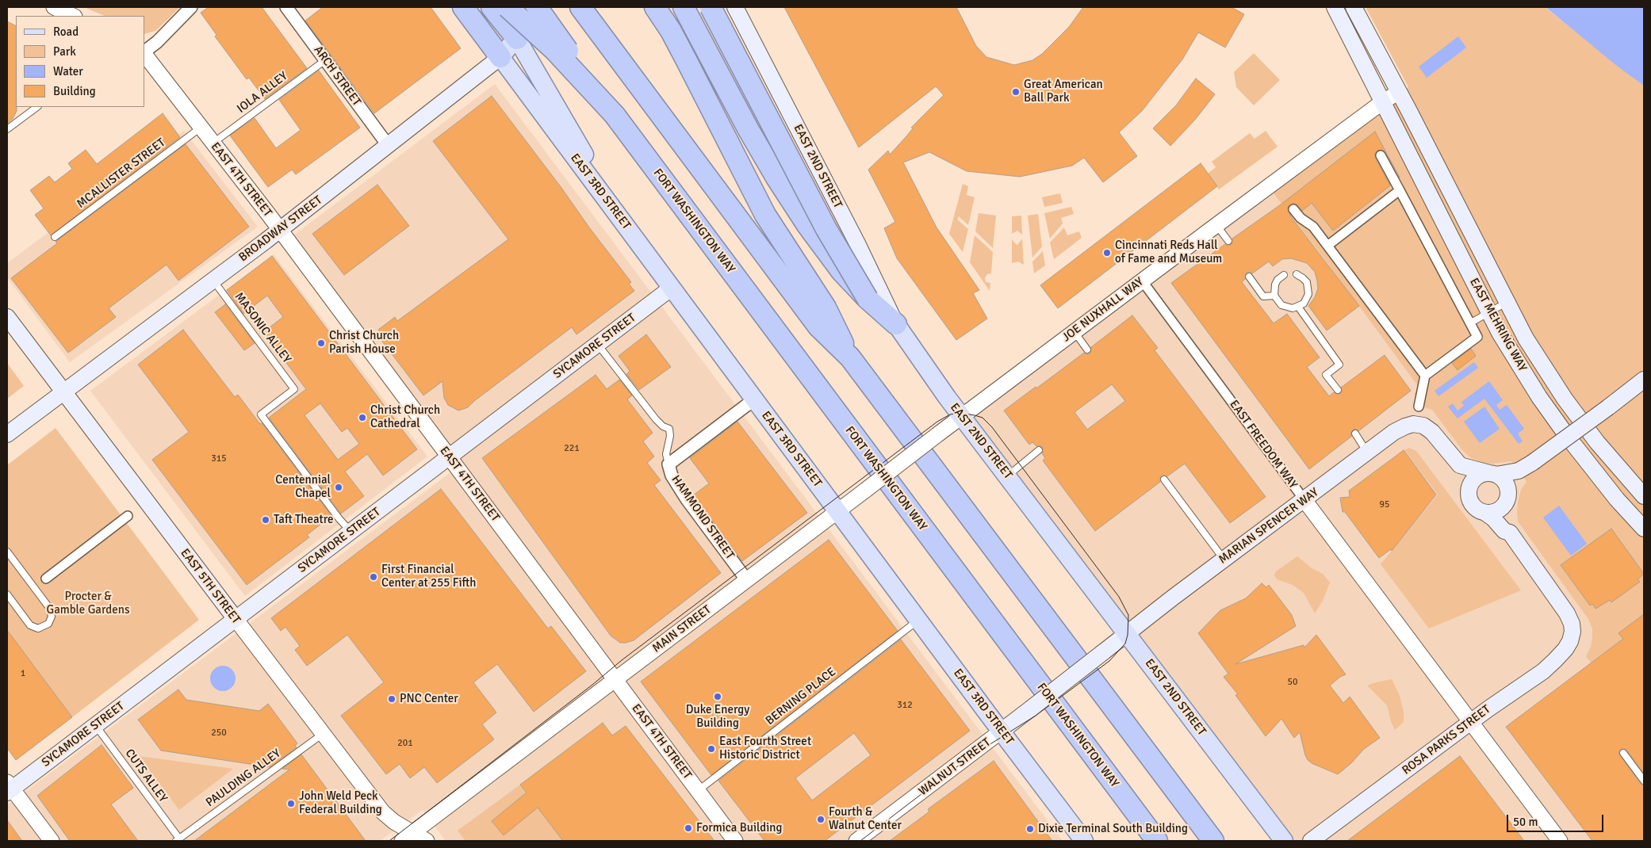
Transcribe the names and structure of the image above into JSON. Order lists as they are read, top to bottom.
{
  "streets": {
    "highway": ["FORT WASHINGTON WAY"],
    "main road": [
      "EAST 2ND STREET",
      "EAST 3RD STREET",
      "BROADWAY STREET",
      "EAST MEHRING WAY",
      "SYCAMORE STREET",
      "MARIAN SPENCER WAY",
      "EAST 5TH STREET",
      "ROSA PARKS STREET",
      "WALNUT STREET"
    ],
    "street": [
      "ARCH STREET",
      "EAST 4TH STREET",
      "JOE NUXHALL WAY",
      "EAST FREEDOM WAY",
      "HAMMOND STREET",
      "MAIN STREET"
    ],
    "lane": [
      "IOLA ALLEY",
      "MCALLISTER STREET",
      "MASONIC ALLEY",
      "BERNING PLACE",
      "CUTS ALLEY",
      "PAULDING ALLEY"
    ]
  },
  "crossings": [
    ["ARCH STREET", "IOLA ALLEY"],
    ["ARCH STREET", "BROADWAY STREET"],
    ["IOLA ALLEY", "EAST 4TH STREET"],
    ["EAST 2ND STREET", "JOE NUXHALL WAY"],
    ["EAST 2ND STREET", "MARIAN SPENCER WAY"],
    ["EAST 2ND STREET", "MAIN STREET"],
    ["EAST 2ND STREET", "WALNUT STREET"],
    ["MCALLISTER STREET", "EAST 4TH STREET"],
    ["EAST 4TH STREET", "BROADWAY STREET"],
    ["EAST 4TH STREET", "SYCAMORE STREET"],
    ["EAST 4TH STREET", "MAIN STREET"],
    ["EAST 4TH STREET", "BERNING PLACE"],
    ["EAST 3RD STREET", "BROADWAY STREET"],
    ["EAST 3RD STREET", "SYCAMORE STREET"],
    ["EAST 3RD STREET", "HAMMOND STREET"],
    ["EAST 3RD STREET", "MAIN STREET"],
    ["EAST 3RD STREET", "BERNING PLACE"],
    ["EAST 3RD STREET", "WALNUT STREET"],
    ["BROADWAY STREET", "MASONIC ALLEY"],
    ["BROADWAY STREET", "EAST 5TH STREET"],
    ["JOE NUXHALL WAY", "EAST MEHRING WAY"],
    ["JOE NUXHALL WAY", "EAST FREEDOM WAY"],
    ["JOE NUXHALL WAY", "MAIN STREET"],
    ["MASONIC ALLEY", "SYCAMORE STREET"],
    ["SYCAMORE STREET", "EAST 5TH STREET"],
    ["SYCAMORE STREET", "CUTS ALLEY"],
    ["EAST FREEDOM WAY", "MARIAN SPENCER WAY"],
    ["EAST FREEDOM WAY", "ROSA PARKS STREET"],
    ["HAMMOND STREET", "MAIN STREET"],
    ["MARIAN SPENCER WAY", "WALNUT STREET"],
    ["EAST 5TH STREET", "MAIN STREET"],
    ["EAST 5TH STREET", "PAULDING ALLEY"],
    ["CUTS ALLEY", "PAULDING ALLEY"]
  ],
  "parks": ["Procter & Gamble Gardens"],
  "places": [
    "Great American Ball Park",
    "Cincinnati Reds Hall of Fame and Museum",
    "Christ Church Parish House",
    "Christ Church Cathedral",
    "Centennial Chapel",
    "Taft Theatre",
    "First Financial Center at 255 Fifth",
    "Duke Energy Building",
    "PNC Center",
    "East Fourth Street Historic District",
    "John Weld Peck Federal Building",
    "Fourth & Walnut Center",
    "Formica Building",
    "Dixie Terminal South Building"
  ],
  "house_numbers": [
    "221",
    "315",
    "95",
    "1",
    "50",
    "312",
    "250",
    "201"
  ],
  "legend": [
    "Road",
    "Park",
    "Water",
    "Building"
  ],
  "scale_bar": "50 m"
}
